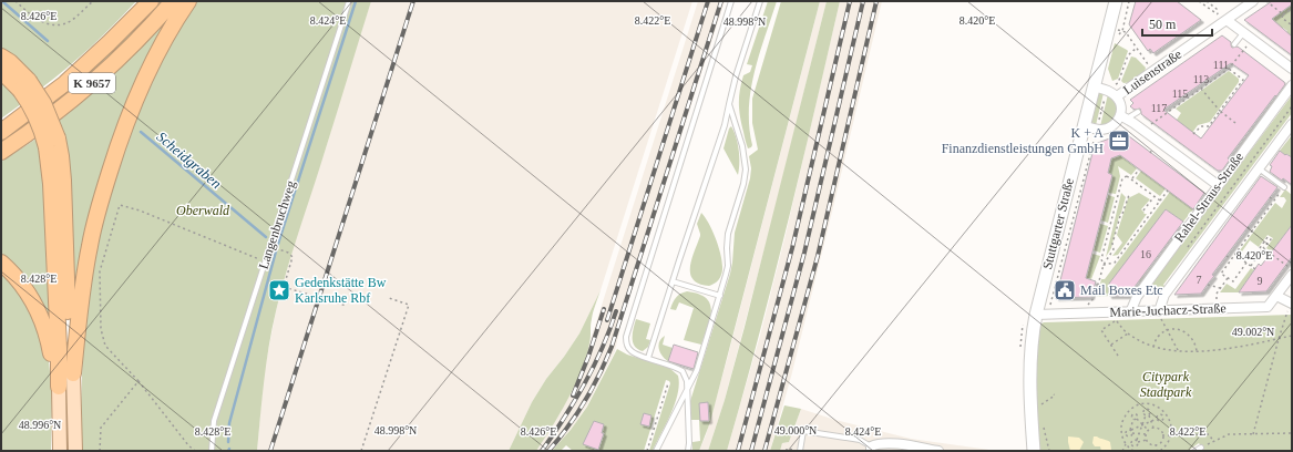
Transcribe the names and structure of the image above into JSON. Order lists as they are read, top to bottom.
{
  "streets": {
    "highway": ["K 9657"],
    "main road": ["Stuttgarter Straße"],
    "street": ["Luisenstraße", "Rahel-Straus-Straße", "Marie-Juchacz-Straße"],
    "lane": ["Langenbruchweg"]
  },
  "crossings": [
    ["Luisenstraße", "Stuttgarter Straße"],
    ["Rahel-Straus-Straße", "Marie-Juchacz-Straße"],
    ["Stuttgarter Straße", "Marie-Juchacz-Straße"]
  ],
  "water": ["Scheidgraben"],
  "parks": ["Oberwald", "Citypark Stadtpark"],
  "places": {
    "office": ["K + A Finanzdienstleistungen GmbH"],
    "place": ["Gedenkstätte Bw Karlsruhe Rbf"],
    "public building": ["Mail Boxes Etc"]
  },
  "house_numbers": [
    "111",
    "113",
    "115",
    "117",
    "16",
    "7",
    "9"
  ],
  "scale_bar": "50 m",
  "coordinates": [
    "8.426°E",
    "8.424°E",
    "8.422°E",
    "8.420°E",
    "48.998°N",
    "8.428°E",
    "49.002°N",
    "48.996°N",
    "49.000°N"
  ]
}
